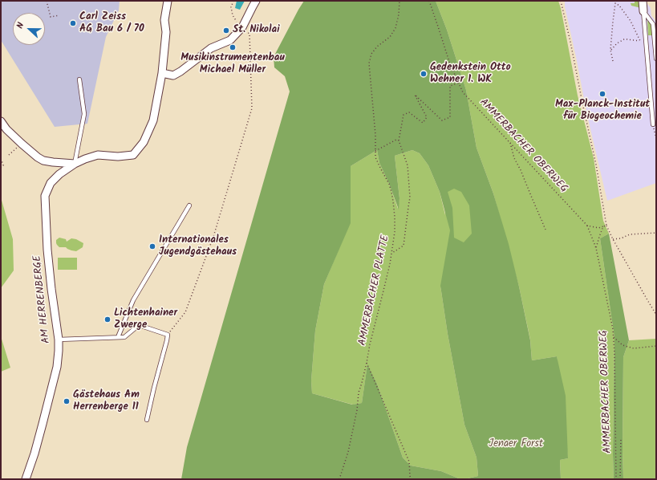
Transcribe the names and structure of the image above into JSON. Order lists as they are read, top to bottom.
{
  "streets": {
    "street": ["AM HERRENBERGE"],
    "path": ["AMMERBACHER OBERWEG", "AMMERBACHER PLATTE"]
  },
  "parks": ["Jenaer Forst"],
  "places": [
    "Carl Zeiss AG Bau 6 / 70",
    "St. Nikolai",
    "Musikinstrumentenbau Michael Müller",
    "Gedenkstein Otto Wehner 1. WK",
    "Max-Planck-Institut für Biogeochemie",
    "Internationales Jugendgästehaus",
    "Lichtenhainer Zwerge",
    "Gästehaus Am Herrenberge 11"
  ],
  "north": "left"
}
